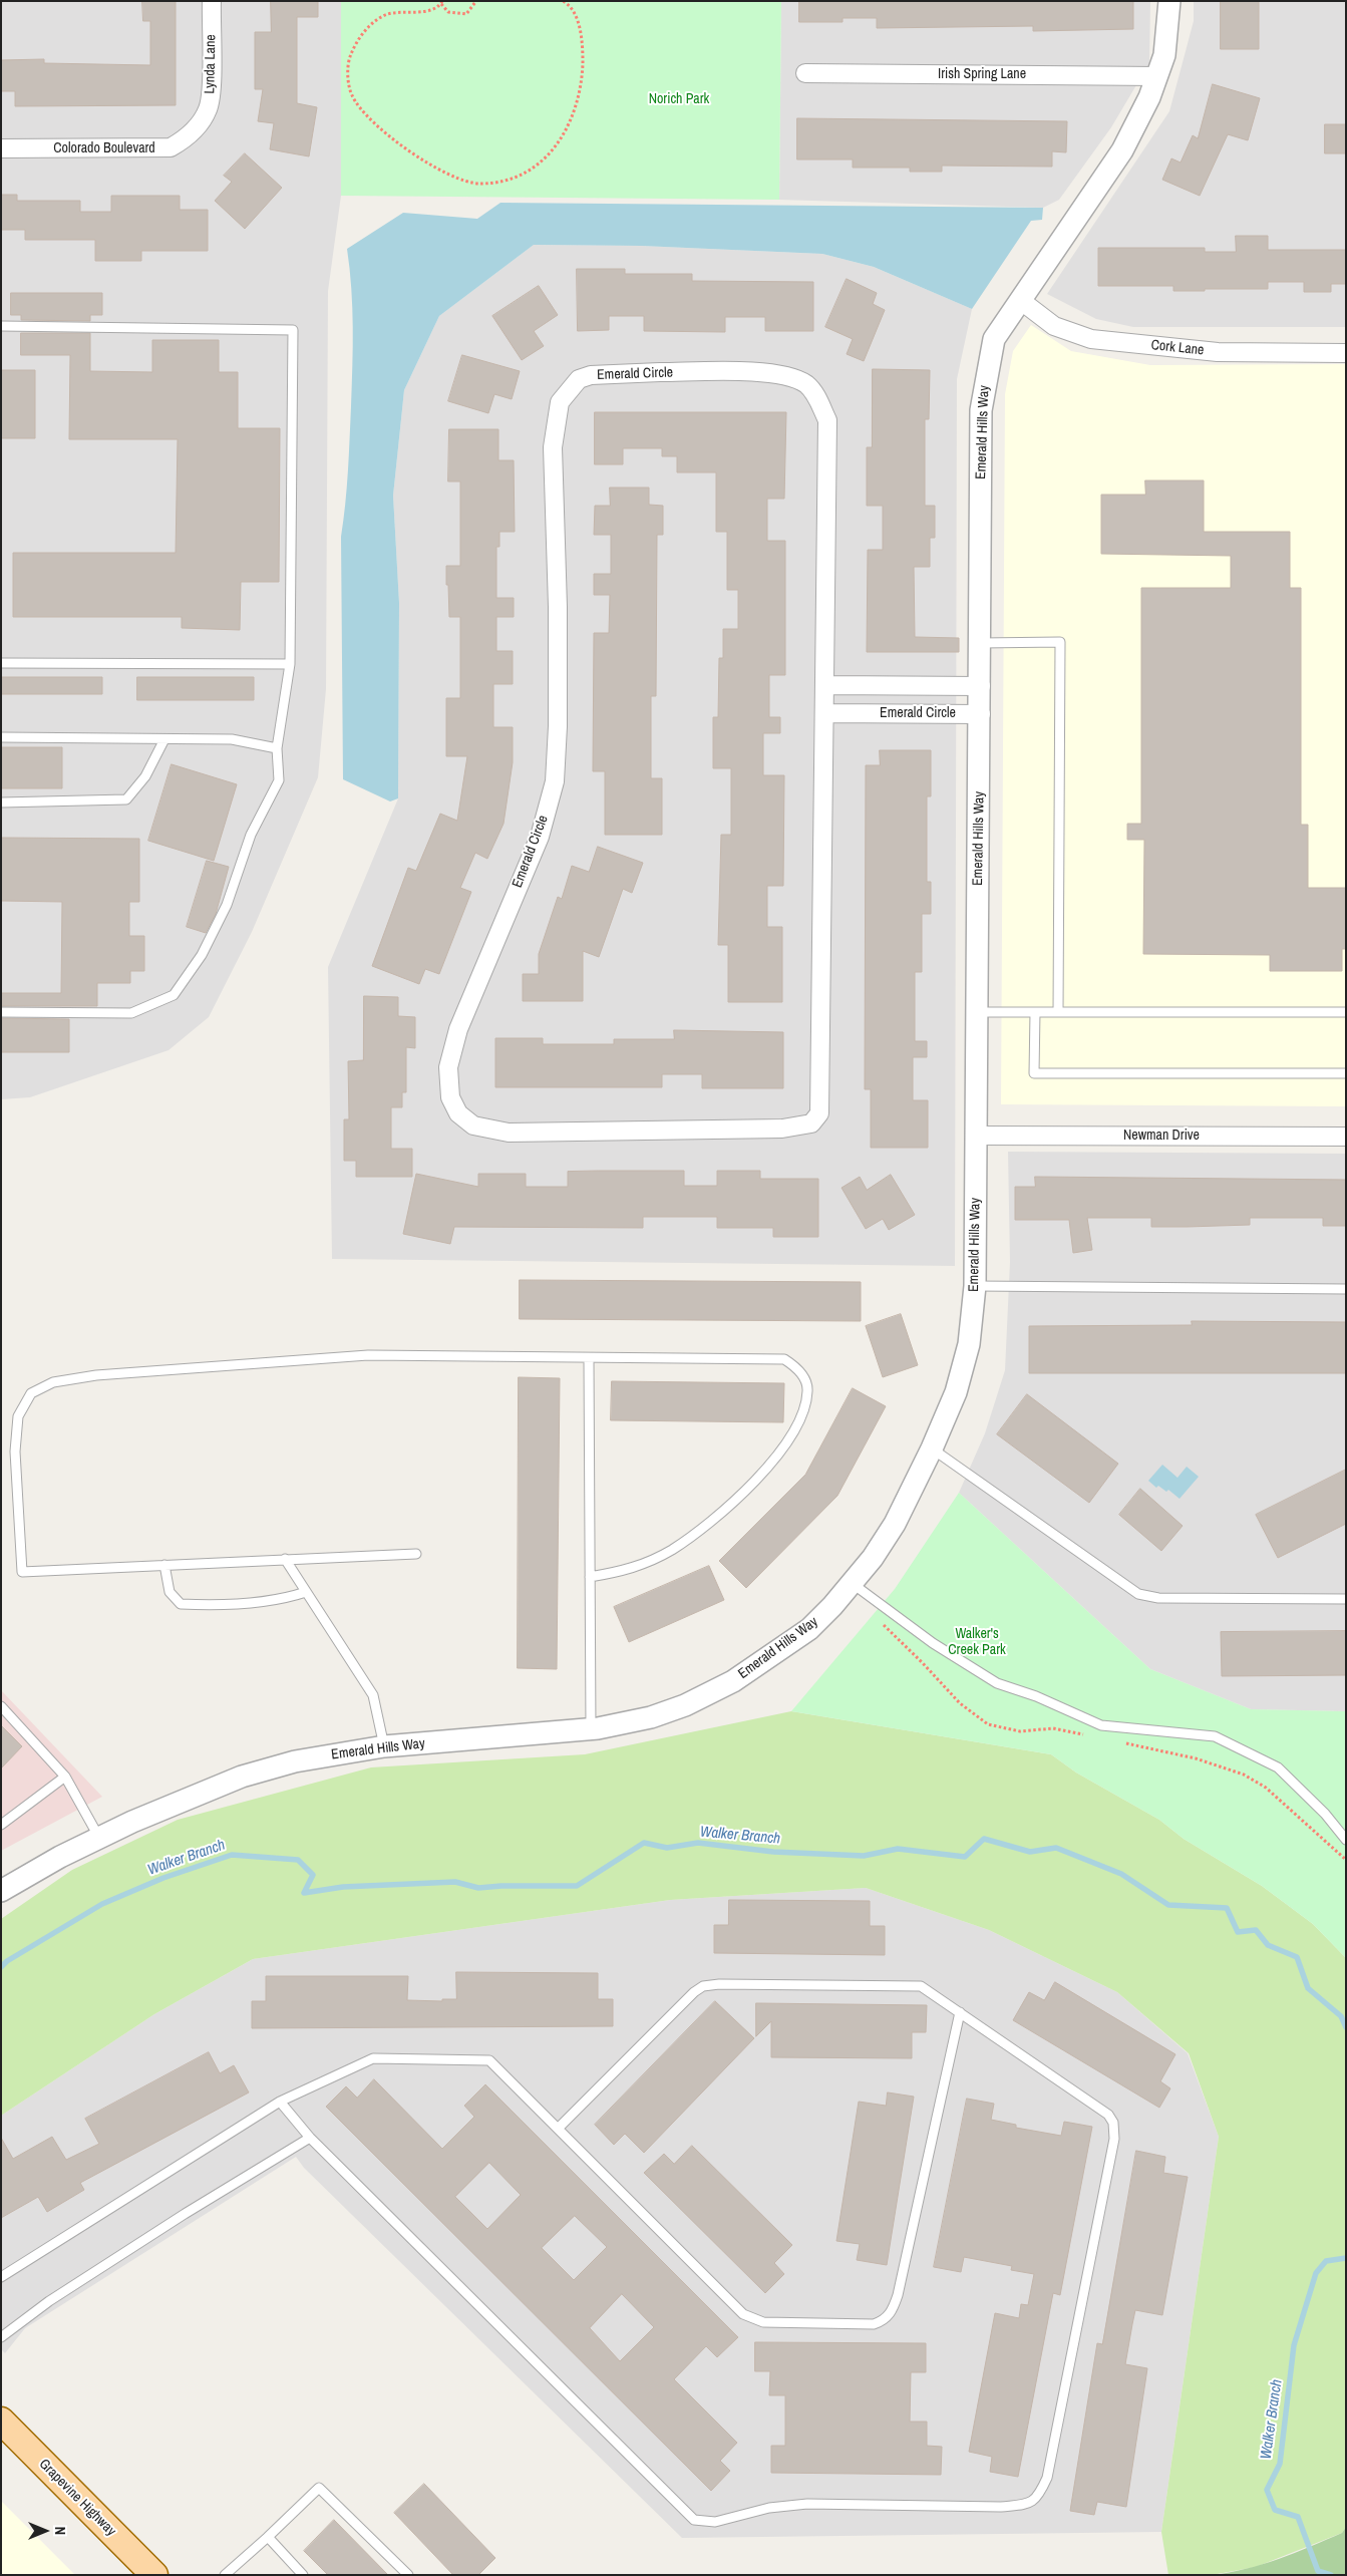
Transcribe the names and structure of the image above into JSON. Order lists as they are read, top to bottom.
{
  "streets": {
    "main road": ["Grapevine Highway"],
    "street": [
      "Lynda Lane",
      "Irish Spring Lane",
      "Colorado Boulevard",
      "Cork Lane",
      "Emerald Circle",
      "Emerald Hills Way",
      "Newman Drive"
    ]
  },
  "crossings": [
    ["Lynda Lane", "Colorado Boulevard"],
    ["Irish Spring Lane", "Emerald Hills Way"],
    ["Cork Lane", "Emerald Hills Way"],
    ["Emerald Circle", "Emerald Hills Way"],
    ["Emerald Hills Way", "Newman Drive"]
  ],
  "water": ["Walker Branch"],
  "parks": ["Norich Park", "Walker's Creek Park"],
  "north": "right"
}
